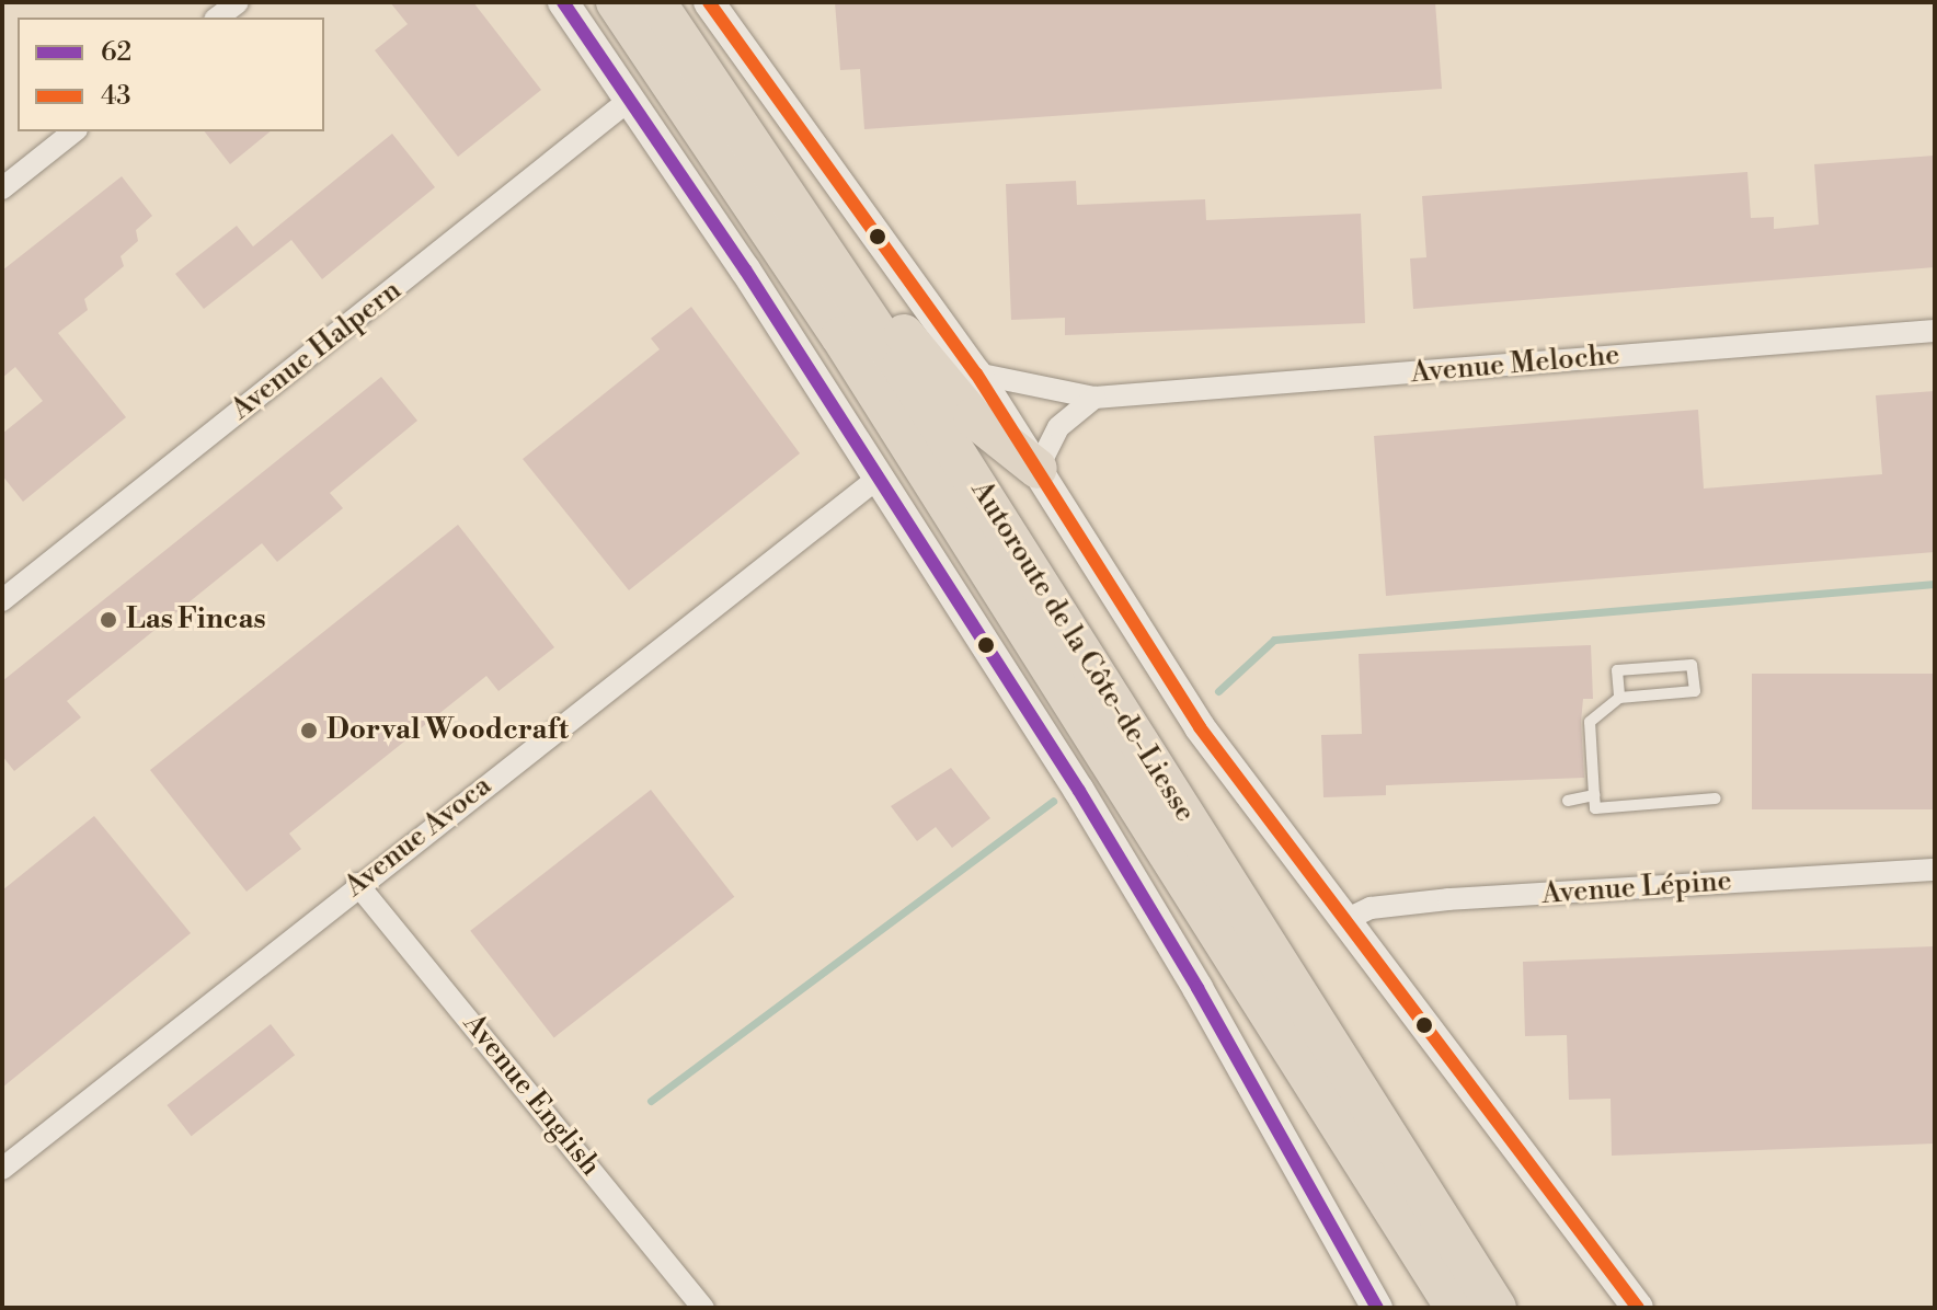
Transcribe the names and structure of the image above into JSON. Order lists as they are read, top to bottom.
{
  "streets": {
    "highway": ["Autoroute de la Côte-de-Liesse"],
    "street": [
      "Avenue Halpern",
      "Avenue Meloche",
      "Avenue Avoca",
      "Avenue Lépine",
      "Avenue English"
    ]
  },
  "crossings": [
    ["Avenue Avoca", "Avenue English"]
  ],
  "places": ["Las Fincas", "Dorval Woodcraft"],
  "lines": ["transit line 62", "transit line 43"],
  "legend": ["62", "43"]
}
